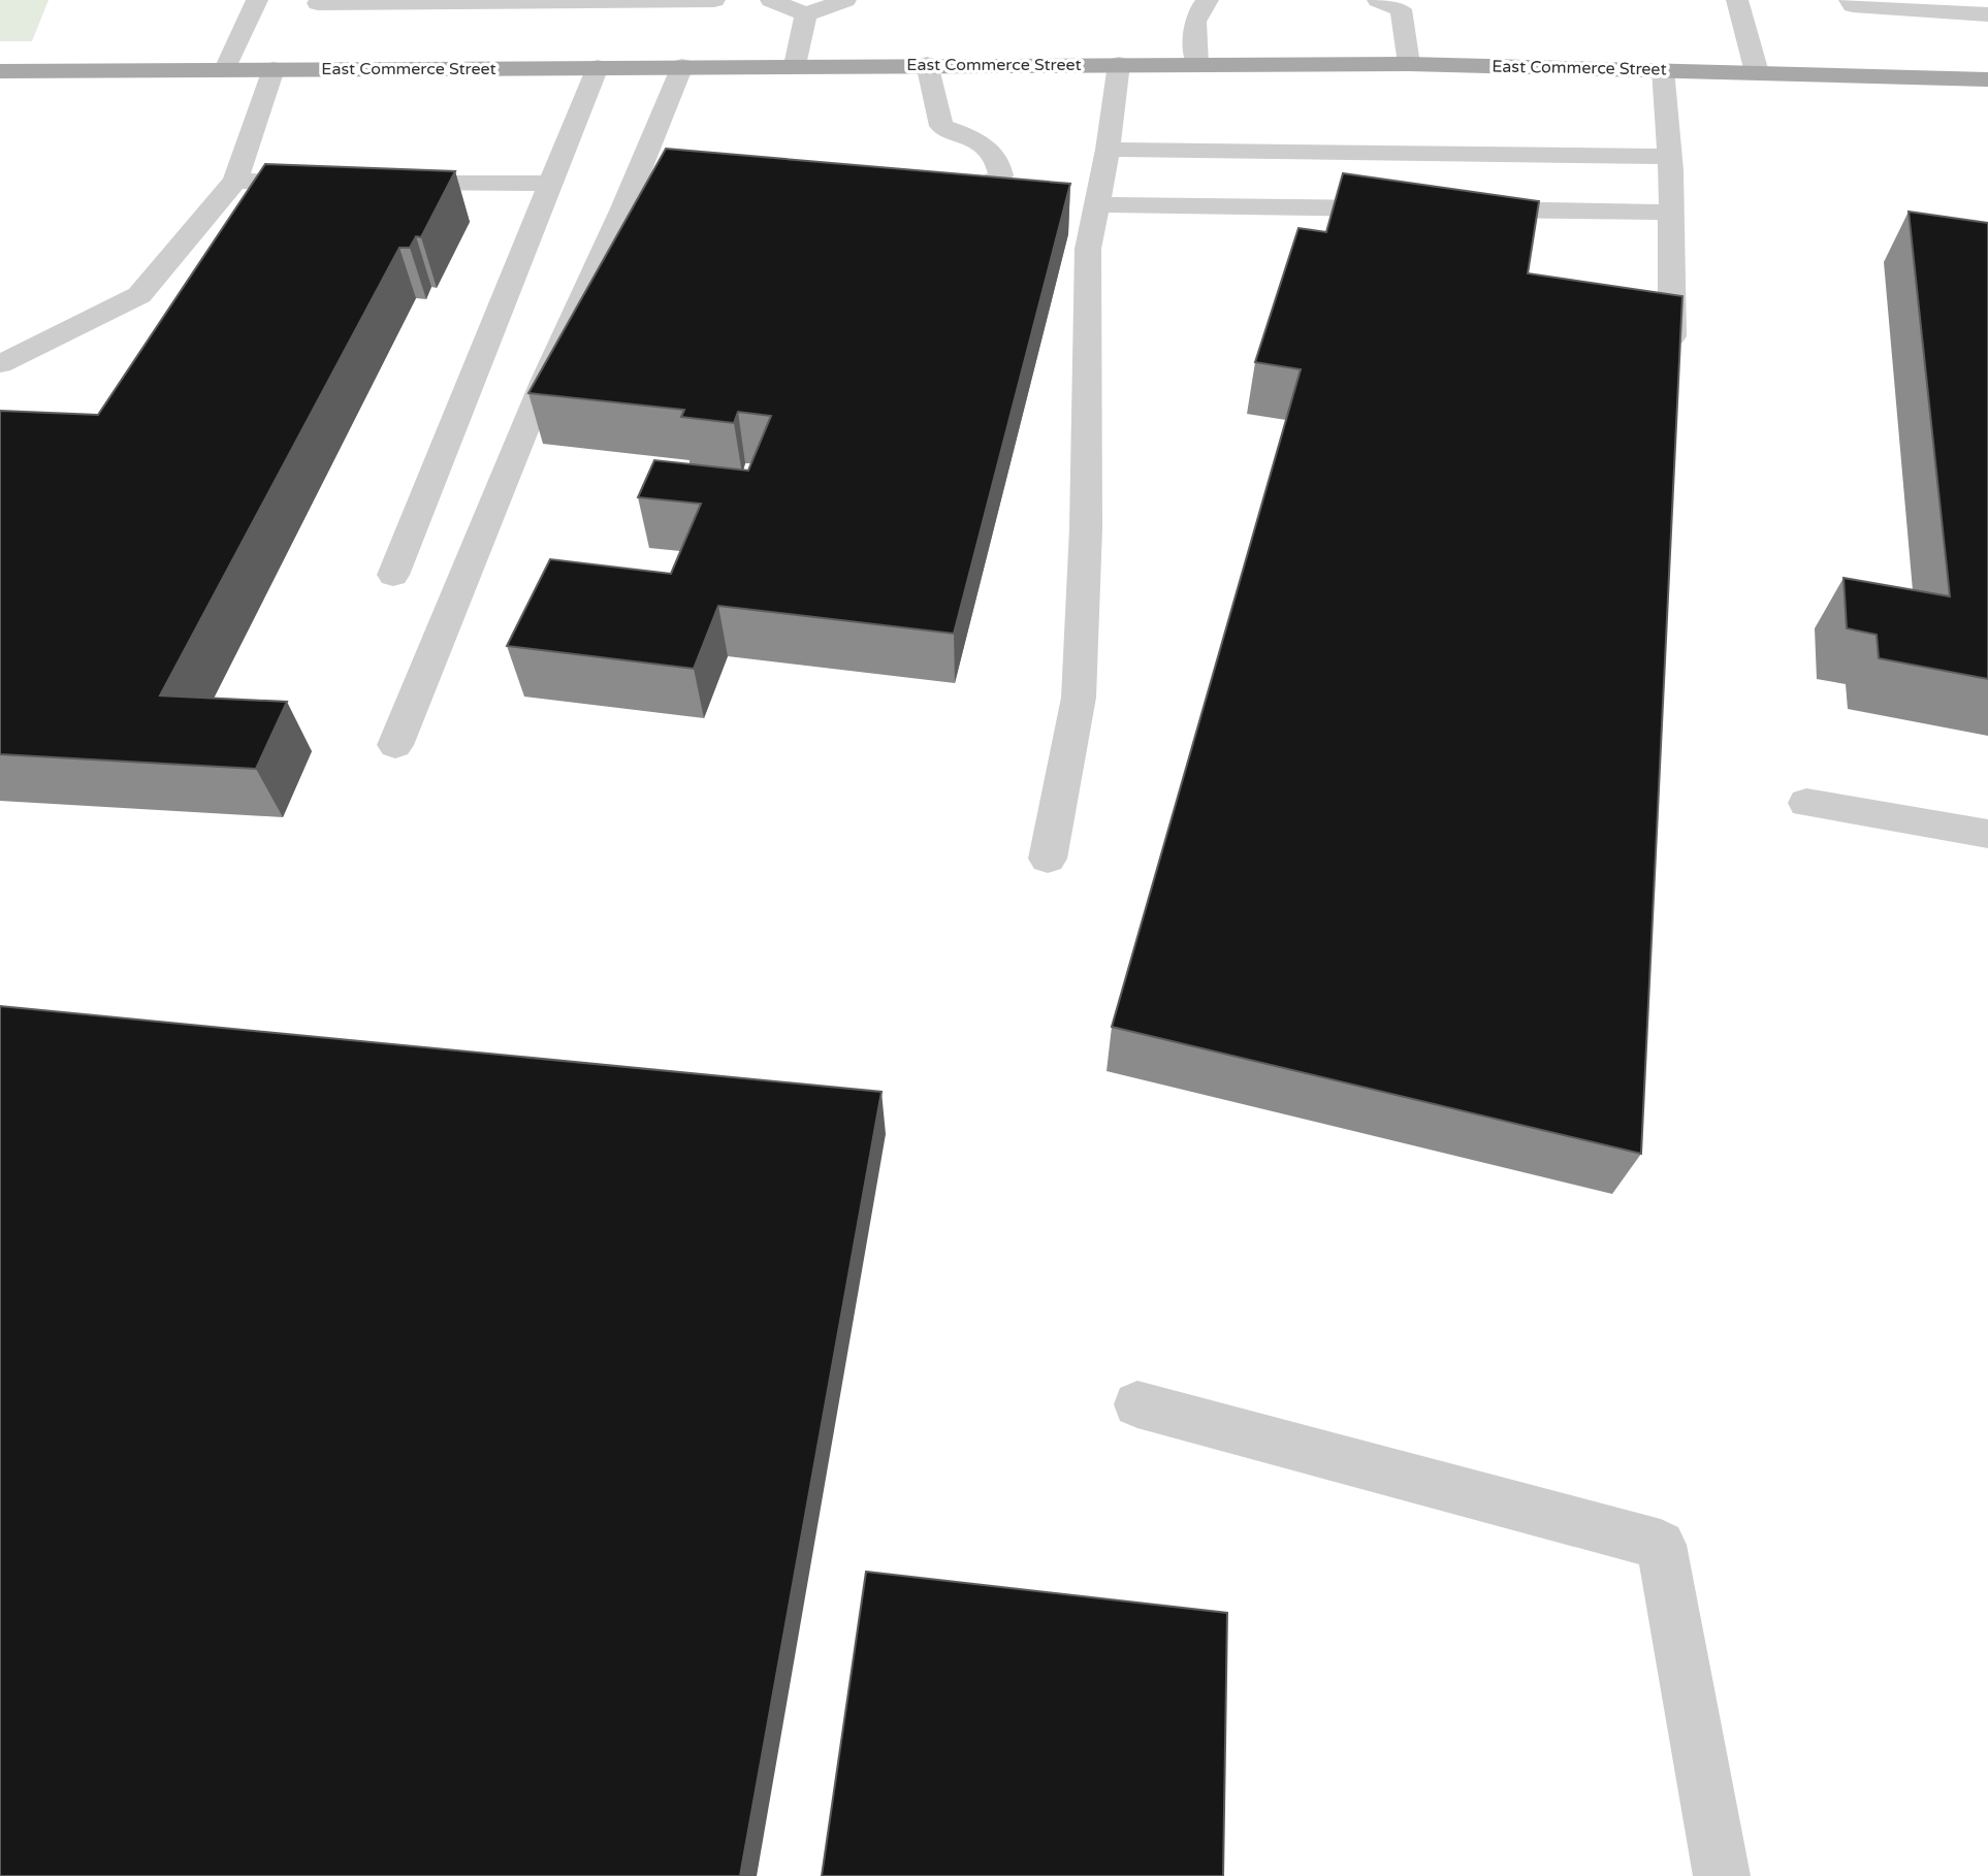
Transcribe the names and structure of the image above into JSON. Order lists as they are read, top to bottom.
{
  "streets": {
    "main road": ["East Commerce Street"]
  }
}
